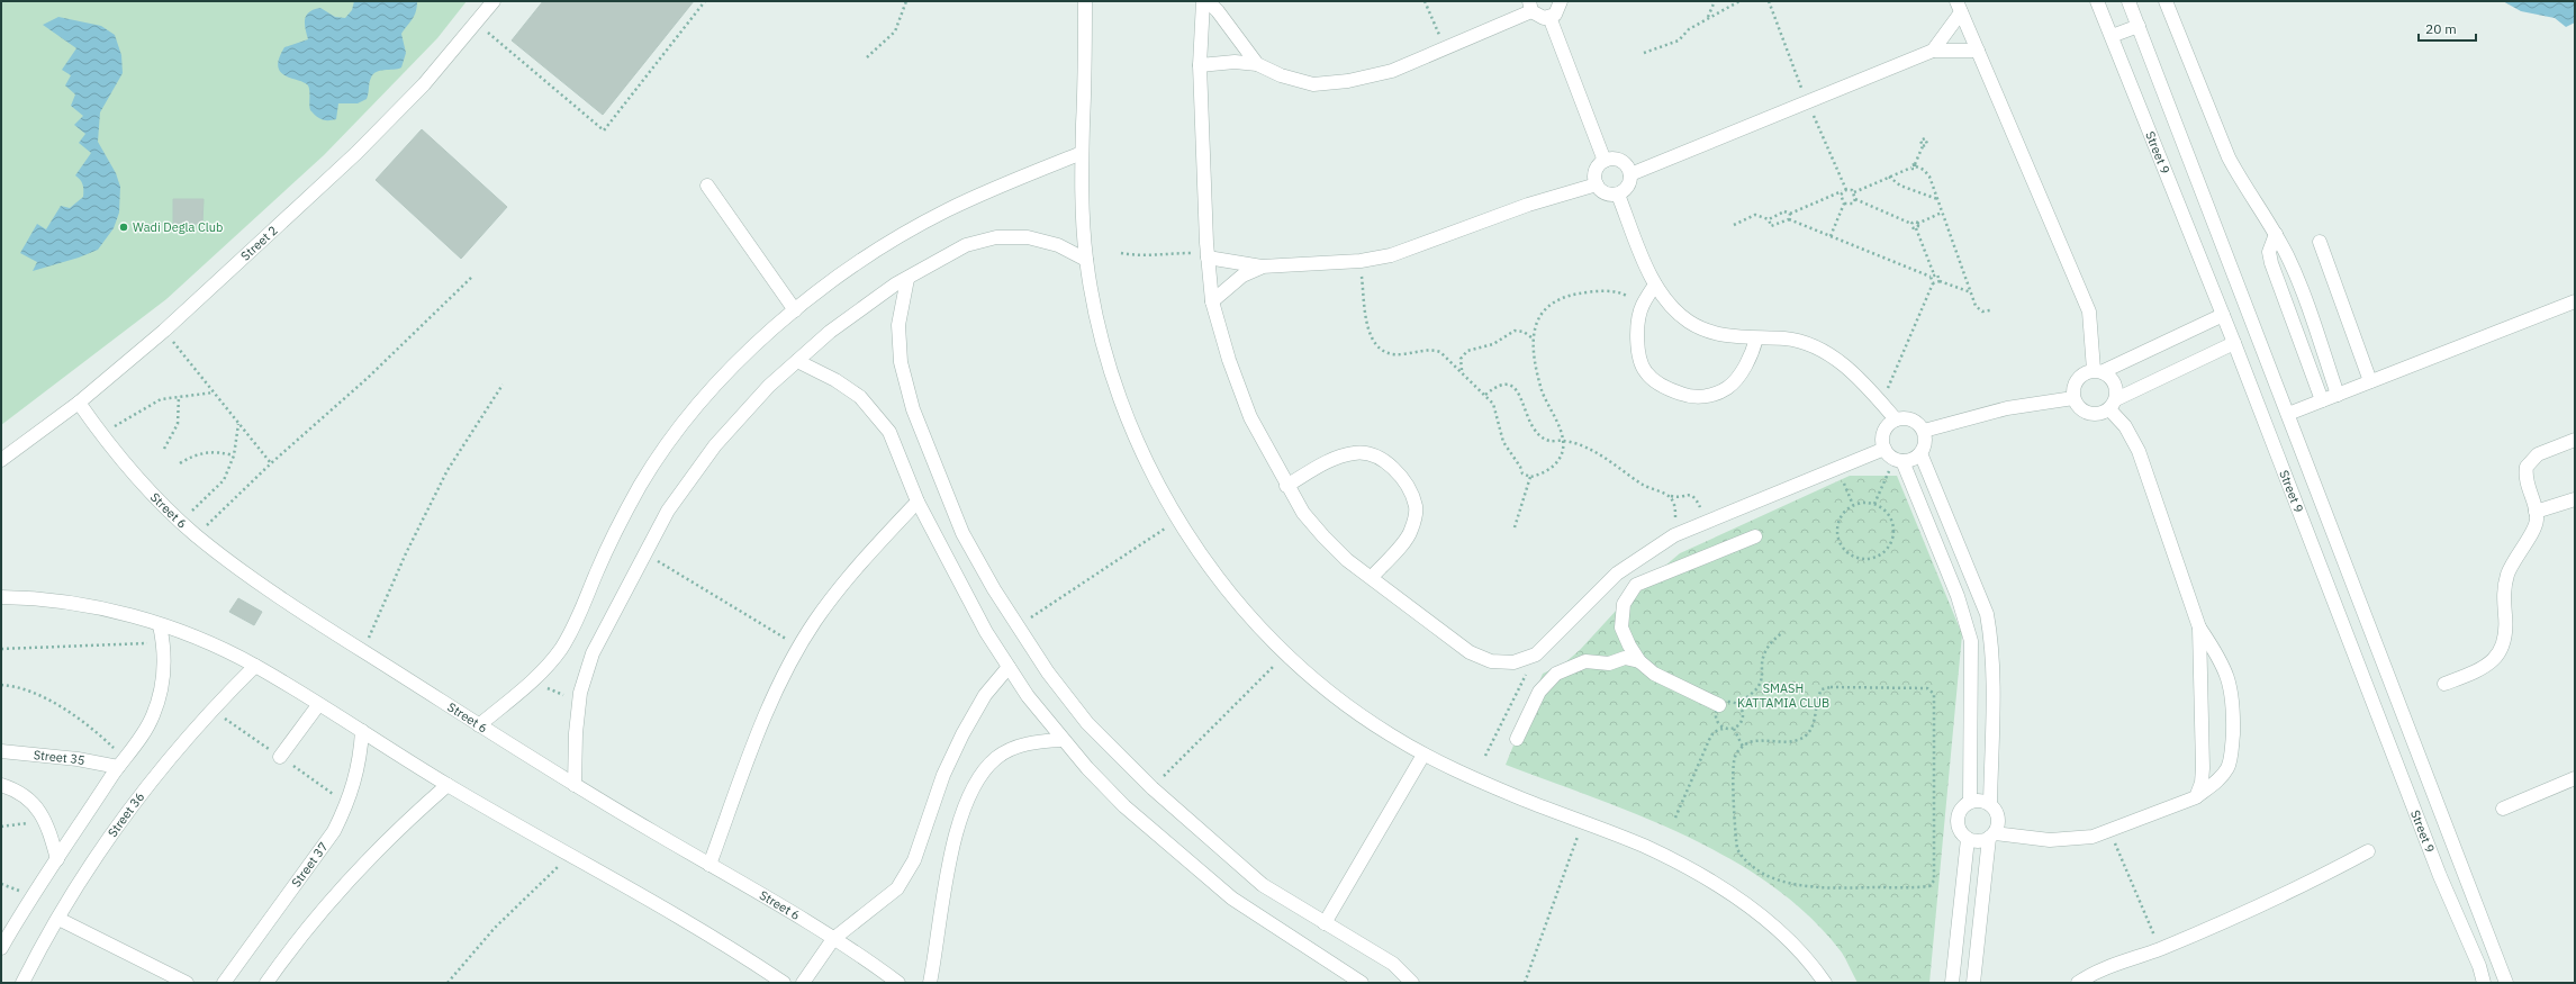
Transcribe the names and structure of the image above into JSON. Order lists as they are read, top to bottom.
{
  "streets": {
    "street": [
      "Street 9",
      "Street 2",
      "Street 6",
      "Street 35",
      "Street 36",
      "Street 37"
    ]
  },
  "crossings": [
    ["Street 2", "Street 6"]
  ],
  "parks": ["SMASH KATTAMIA CLUB"],
  "places": ["Wadi Degla Club"],
  "scale_bar": "20 m"
}
